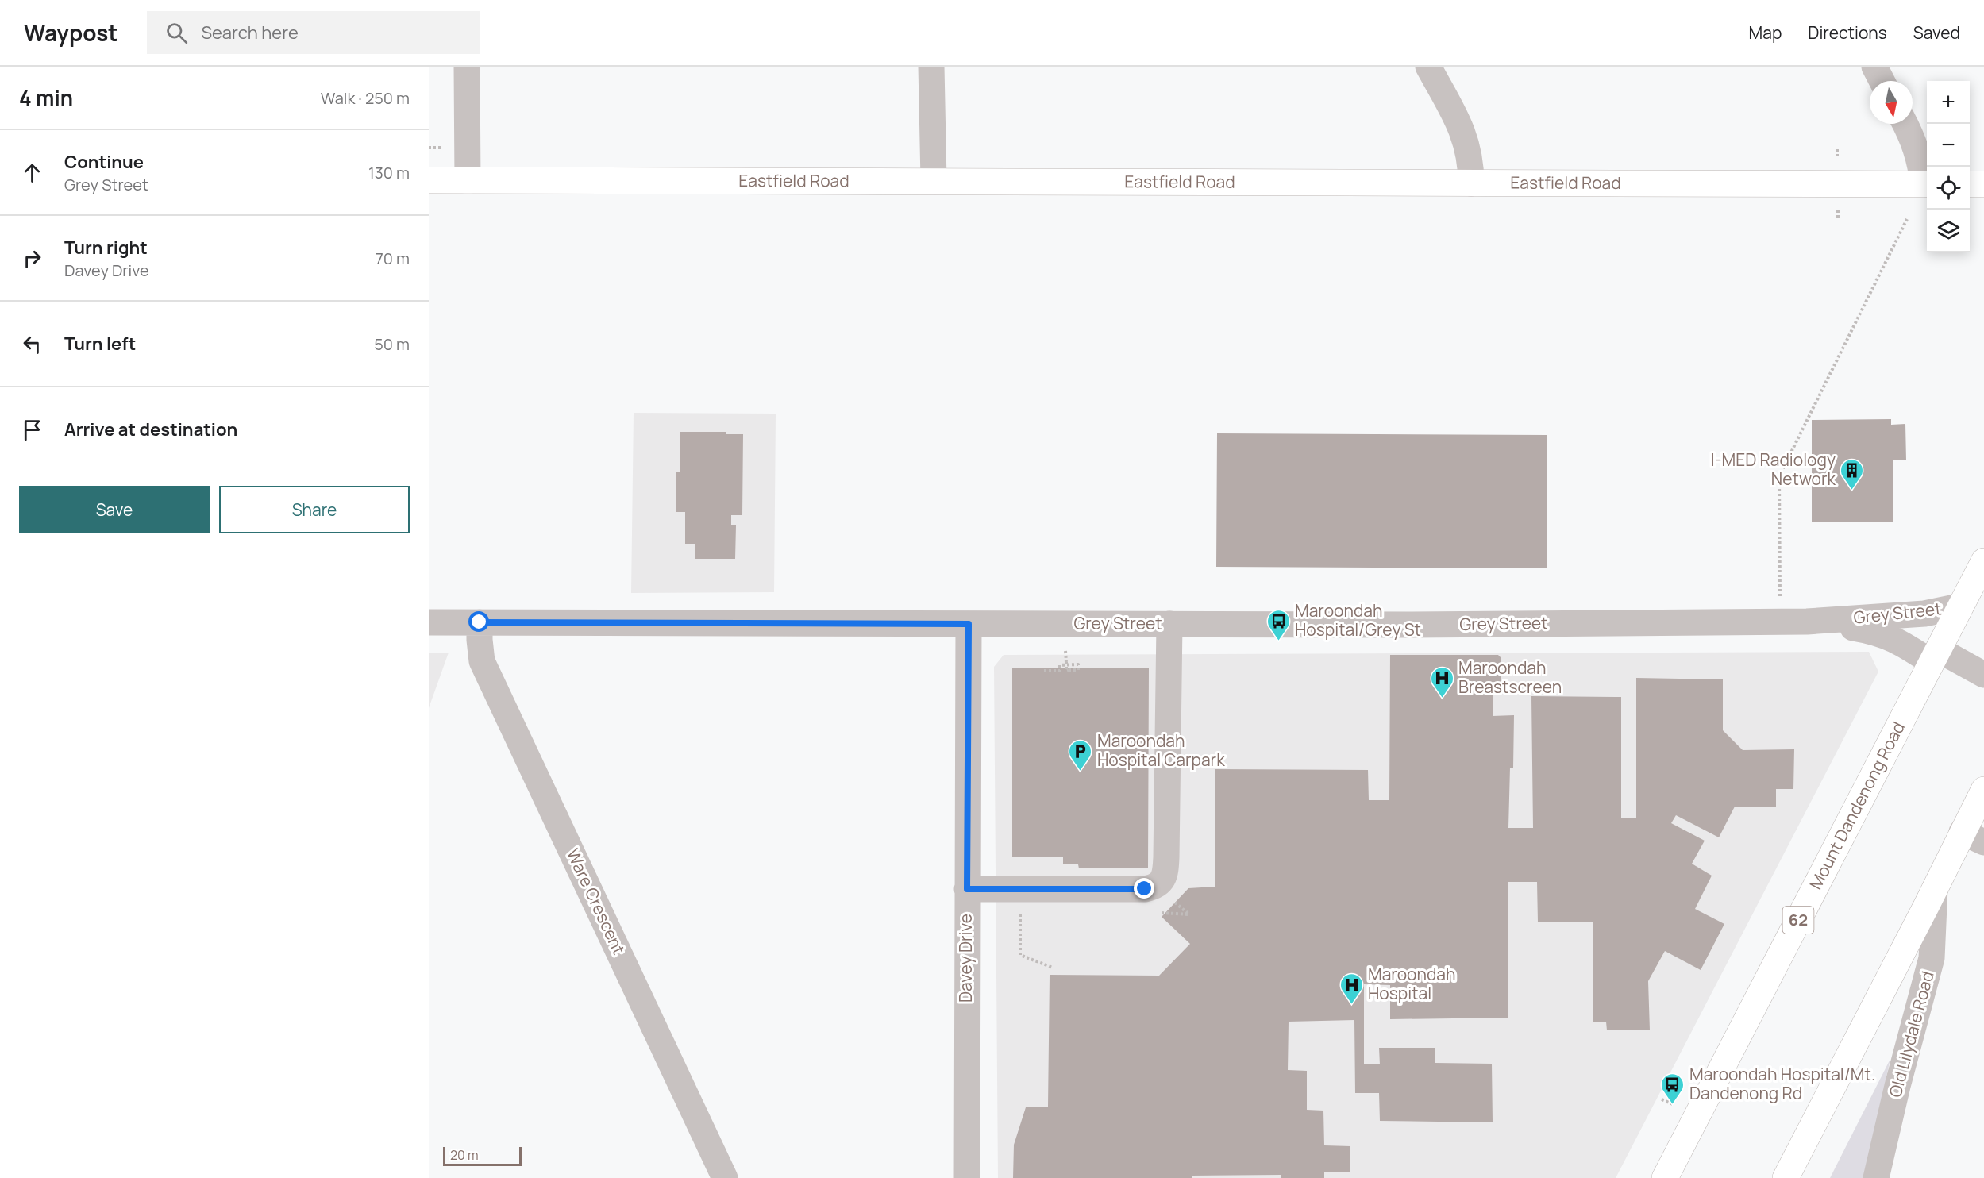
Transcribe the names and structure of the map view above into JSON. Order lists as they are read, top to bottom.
{
  "streets": {
    "main road": ["Eastfield Road", "Mount Dandenong Road", "62"],
    "street": [
      "Grey Street",
      "Ware Crescent",
      "Davey Drive",
      "Old Lilydale Road"
    ]
  },
  "crossings": [
    ["Grey Street", "Mount Dandenong Road"],
    ["Grey Street", "Ware Crescent"],
    ["Grey Street", "Davey Drive"]
  ],
  "places": {
    "building": ["I-MED Radiology Network"],
    "bus stop": ["Maroondah Hospital/Grey St", "Maroondah Hospital/Mt. Dandenong Rd"],
    "hospital": ["Maroondah Breastscreen", "Maroondah Hospital"],
    "parking": ["Maroondah Hospital Carpark"]
  },
  "scale_bar": "20 m",
  "north": "bottom",
  "page": {
    "header": "Waypost",
    "search": "Search here",
    "nav": ["Map", "Directions", "Saved"],
    "heading": ["4 min", "Walk · 250 m"],
    "map_buttons": ["+", "−"],
    "list": [
      ["Continue", "Grey Street", "130 m"],
      ["Turn right", "Davey Drive", "70 m"],
      ["Turn left", "50 m"],
      "Arrive at destination"
    ],
    "buttons": ["Save", "Share"],
    "scale": "20 m"
  }
}
